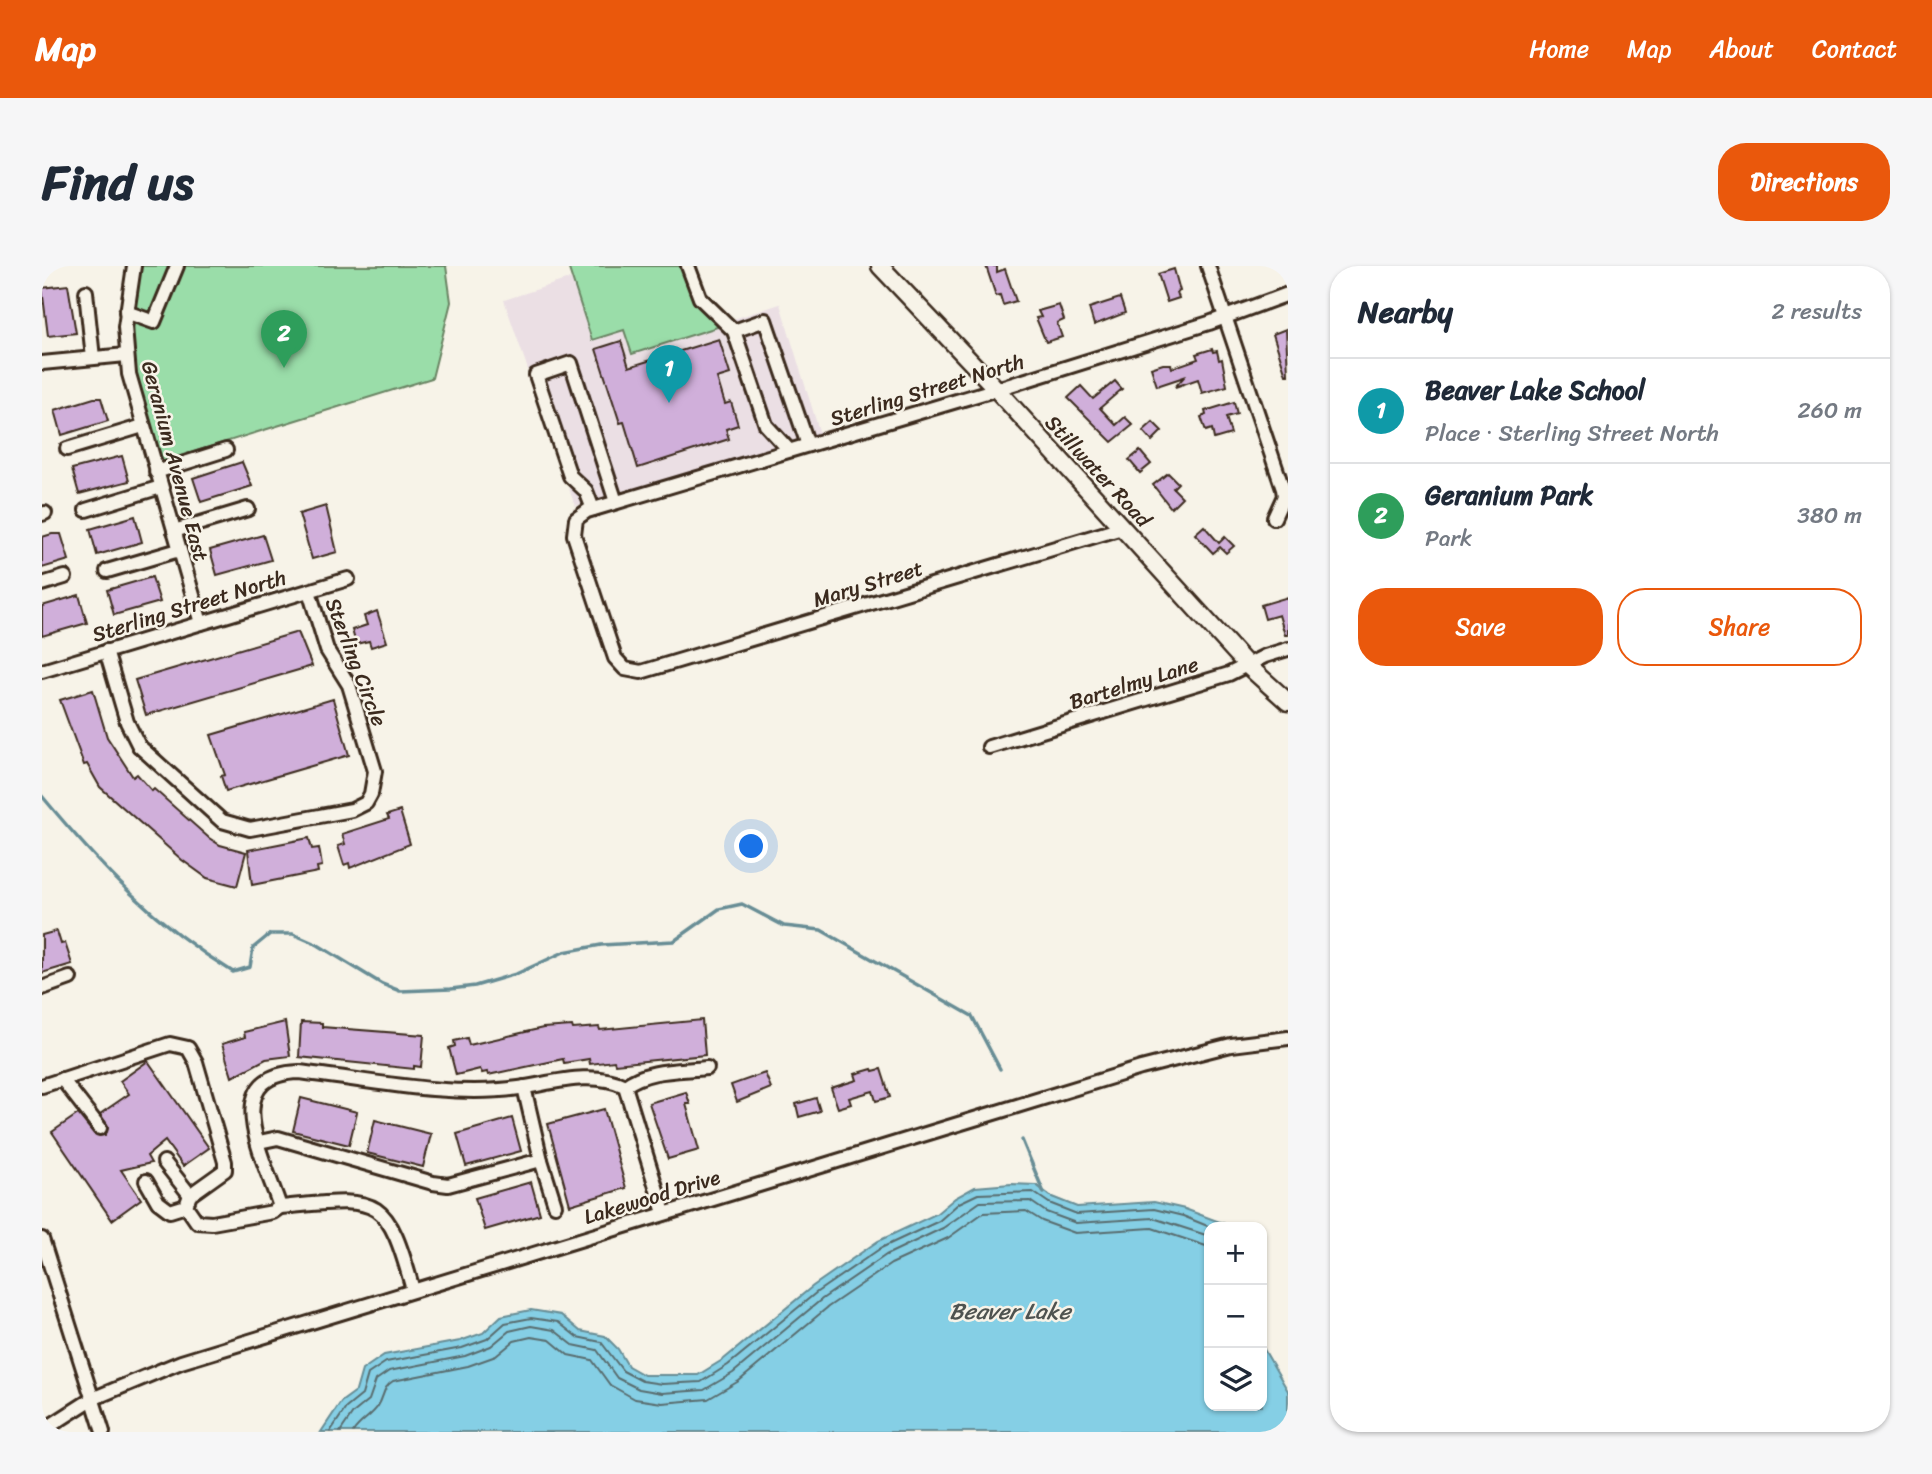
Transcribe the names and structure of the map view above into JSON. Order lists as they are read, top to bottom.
{
  "streets": {
    "main road": ["Stillwater Road"],
    "street": [
      "Sterling Street North",
      "Geranium Avenue East",
      "Mary Street",
      "Sterling Circle",
      "Bartelmy Lane",
      "Lakewood Drive"
    ]
  },
  "crossings": [
    ["Sterling Street North", "Geranium Avenue East"],
    ["Sterling Street North", "Stillwater Road"],
    ["Sterling Street North", "Mary Street"],
    ["Sterling Street North", "Sterling Circle"],
    ["Stillwater Road", "Mary Street"],
    ["Stillwater Road", "Bartelmy Lane"]
  ],
  "water": ["Beaver Lake"],
  "page": {
    "header": "Map",
    "nav": [
      "Home",
      "Map",
      "About",
      "Contact"
    ],
    "title": "Find us",
    "buttons": [
      "Directions",
      ["Save", "Share"]
    ],
    "heading": ["Nearby", "2 results"],
    "pins": ["2", "1"],
    "list": [
      {
        "mark": "1",
        "name": "Beaver Lake School",
        "note": "Place · Sterling Street North",
        "value": "260 m"
      },
      {
        "mark": "2",
        "name": "Geranium Park",
        "note": "Park",
        "value": "380 m"
      }
    ],
    "map_buttons": ["+", "−"]
  }
}
